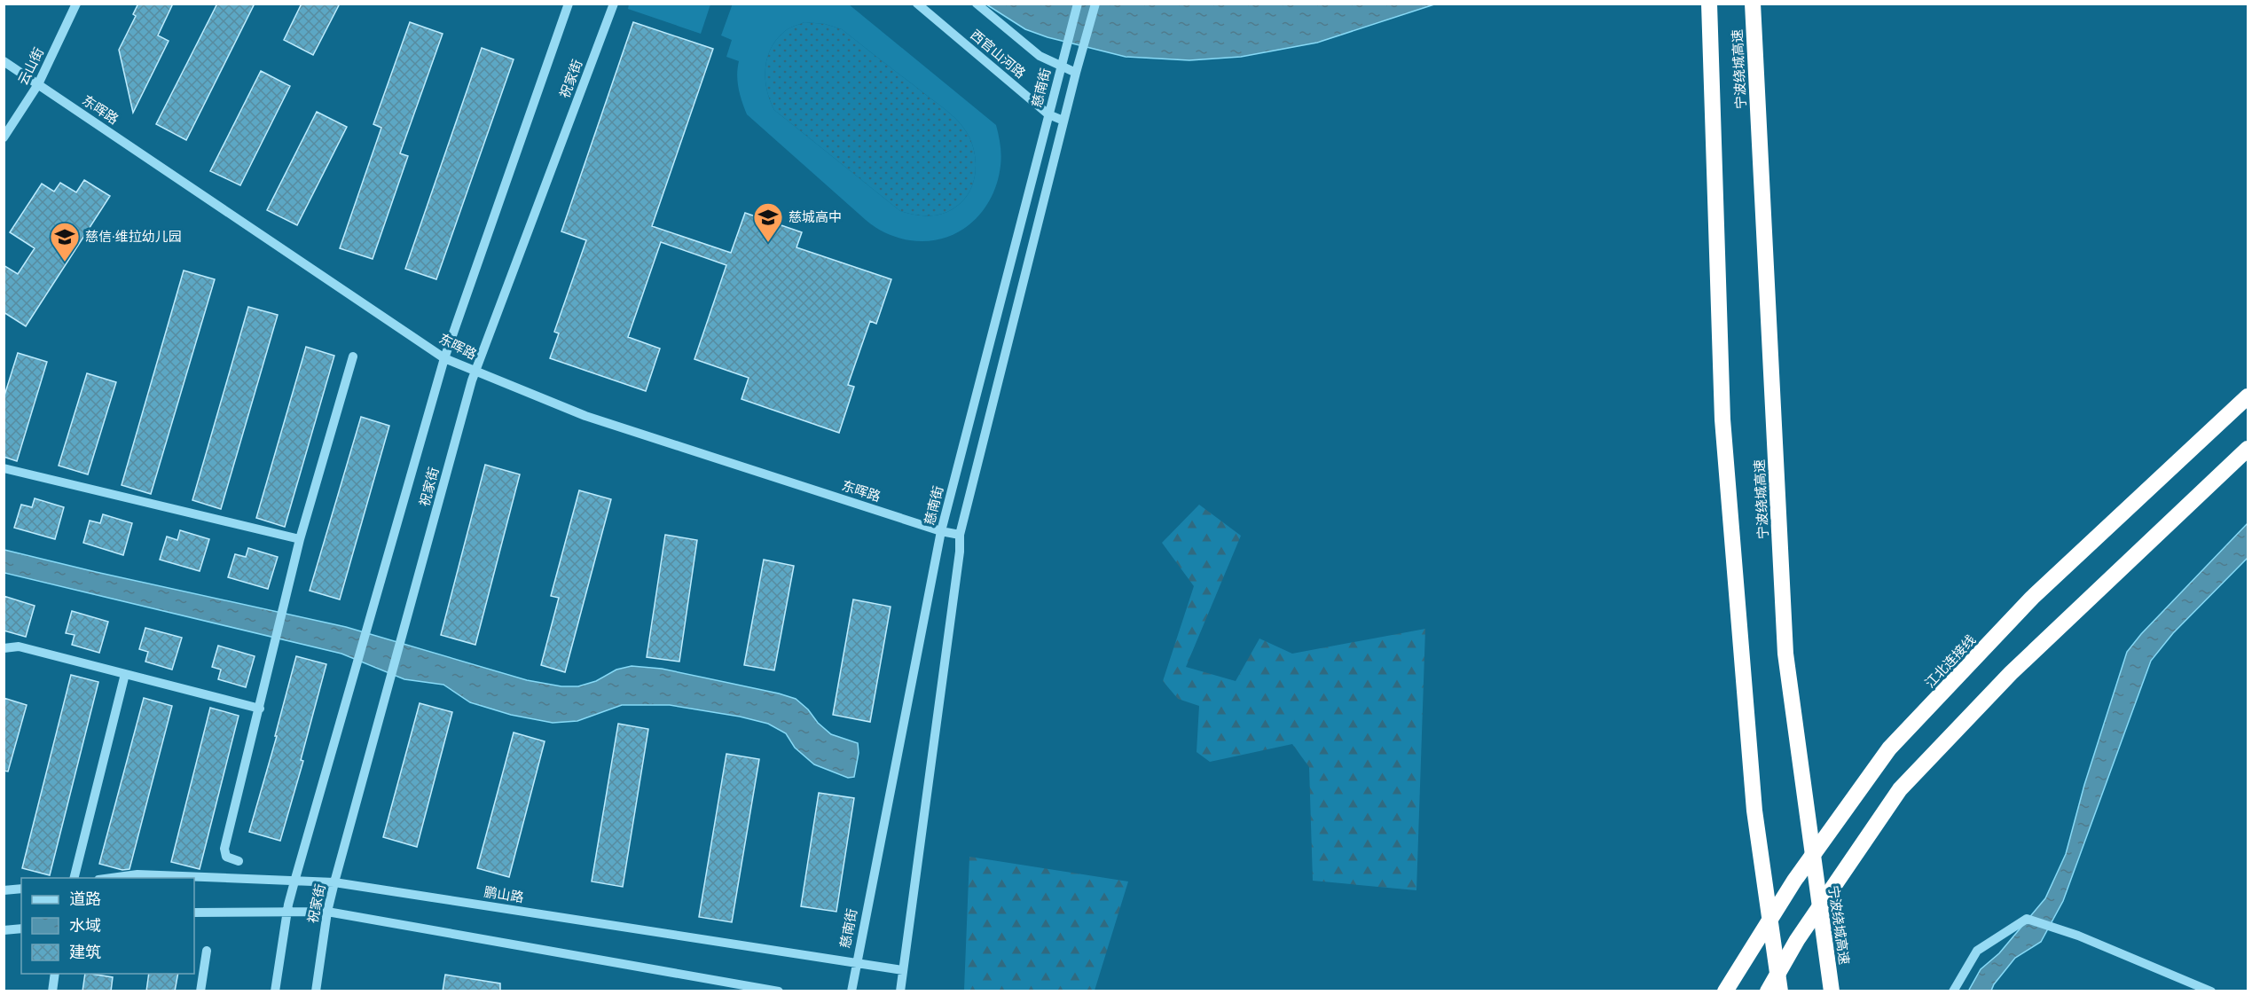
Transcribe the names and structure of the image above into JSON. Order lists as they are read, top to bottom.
{
  "streets": {
    "highway": ["宁波绕城高速", "江北连接线"],
    "street": [
      "西官山河路",
      "云山街",
      "祝家街",
      "慈南街",
      "东晖路",
      "鹏山路"
    ]
  },
  "crossings": [
    ["西官山河路", "慈南街"],
    ["云山街", "东晖路"],
    ["祝家街", "东晖路"],
    ["祝家街", "鹏山路"],
    ["慈南街", "东晖路"],
    ["慈南街", "鹏山路"]
  ],
  "places": {
    "school or university": ["慈城高中", "慈信·维拉幼儿园"]
  },
  "legend": ["道路", "水域", "建筑"]
}
